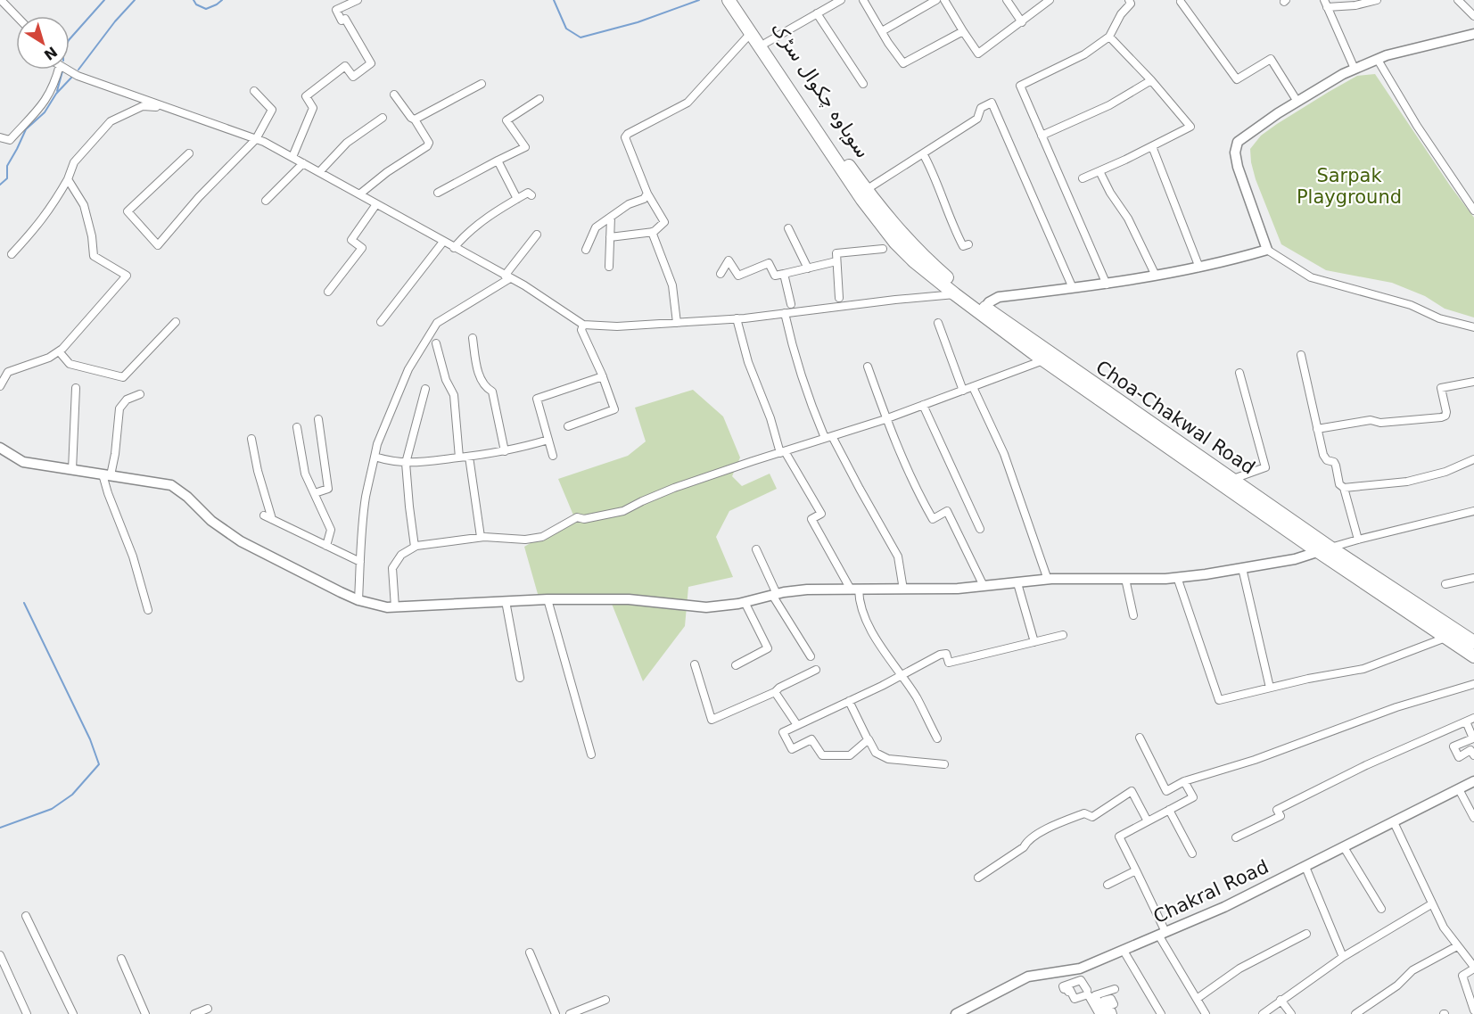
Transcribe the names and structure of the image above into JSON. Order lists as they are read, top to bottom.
{
  "streets": {
    "highway": ["سوہاوہ چکوال سڑک", "Choa-Chakwal Road"],
    "street": ["Chakral Road"]
  },
  "crossings": [
    ["سوہاوہ چکوال سڑک", "Choa-Chakwal Road"]
  ],
  "parks": ["Sarpak Playground"],
  "north": "bottom right"
}
